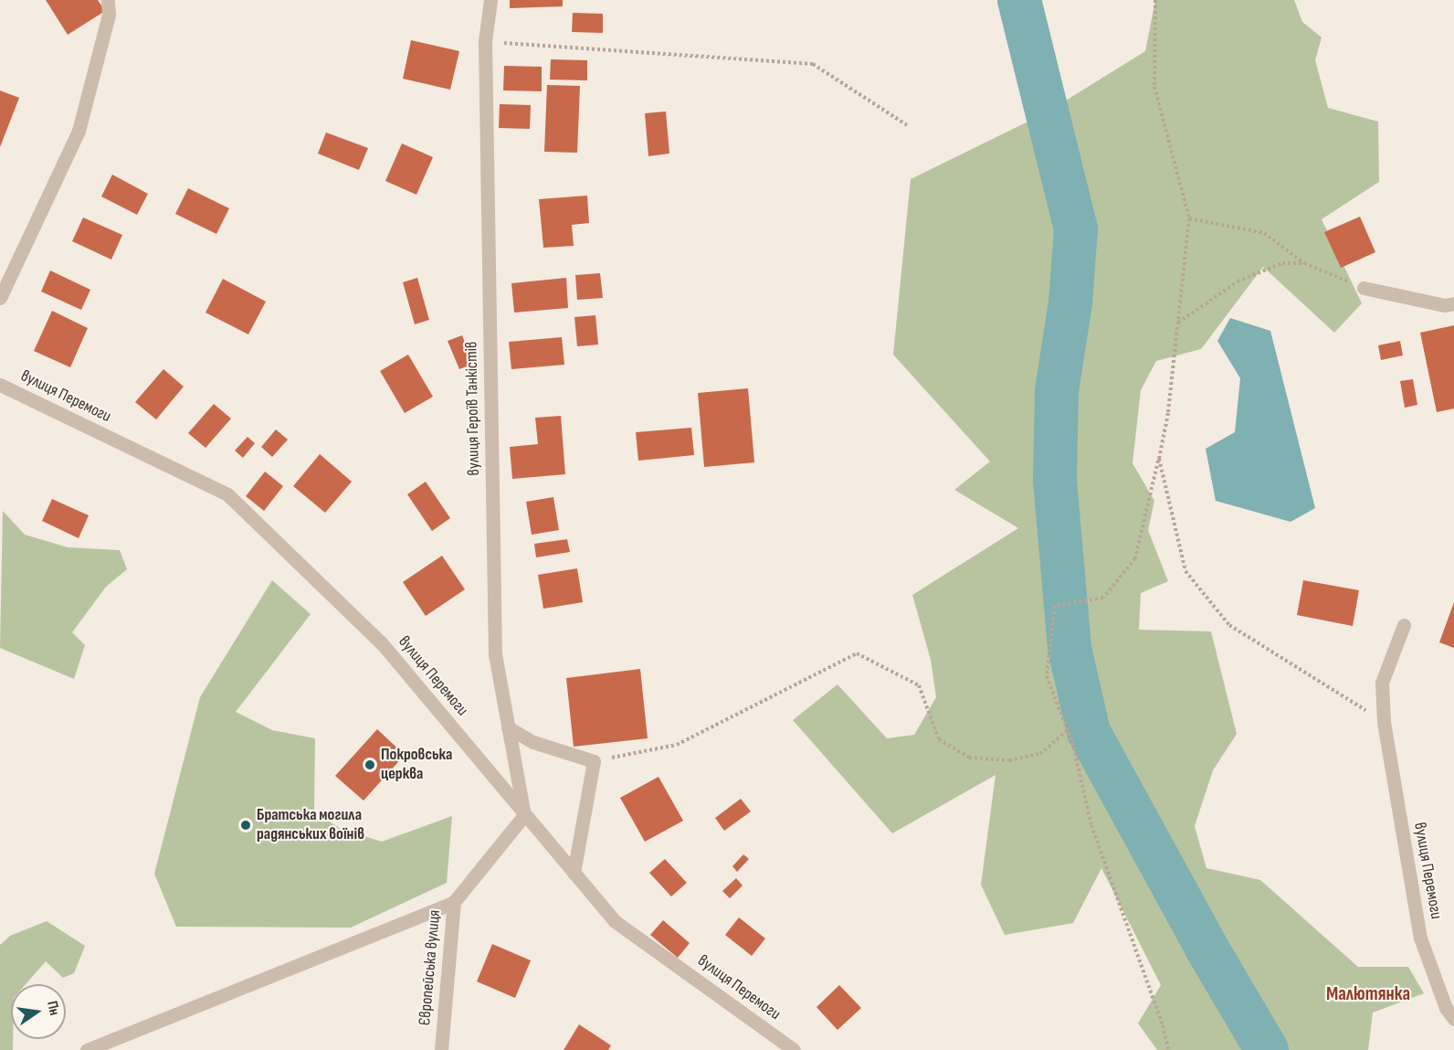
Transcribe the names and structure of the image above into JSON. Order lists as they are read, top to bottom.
{
  "streets": {
    "street": ["вулиця Перемоги", "вулиця Героїв Танкістів", "Європейська вулиця"]
  },
  "crossings": [
    ["вулиця Перемоги", "вулиця Героїв Танкістів"],
    ["вулиця Перемоги", "Європейська вулиця"],
    ["вулиця Героїв Танкістів", "Європейська вулиця"]
  ],
  "districts": ["Малютянка"],
  "places": ["Покровська церква", "Братська могила радянських воїнів"],
  "north": "right"
}
